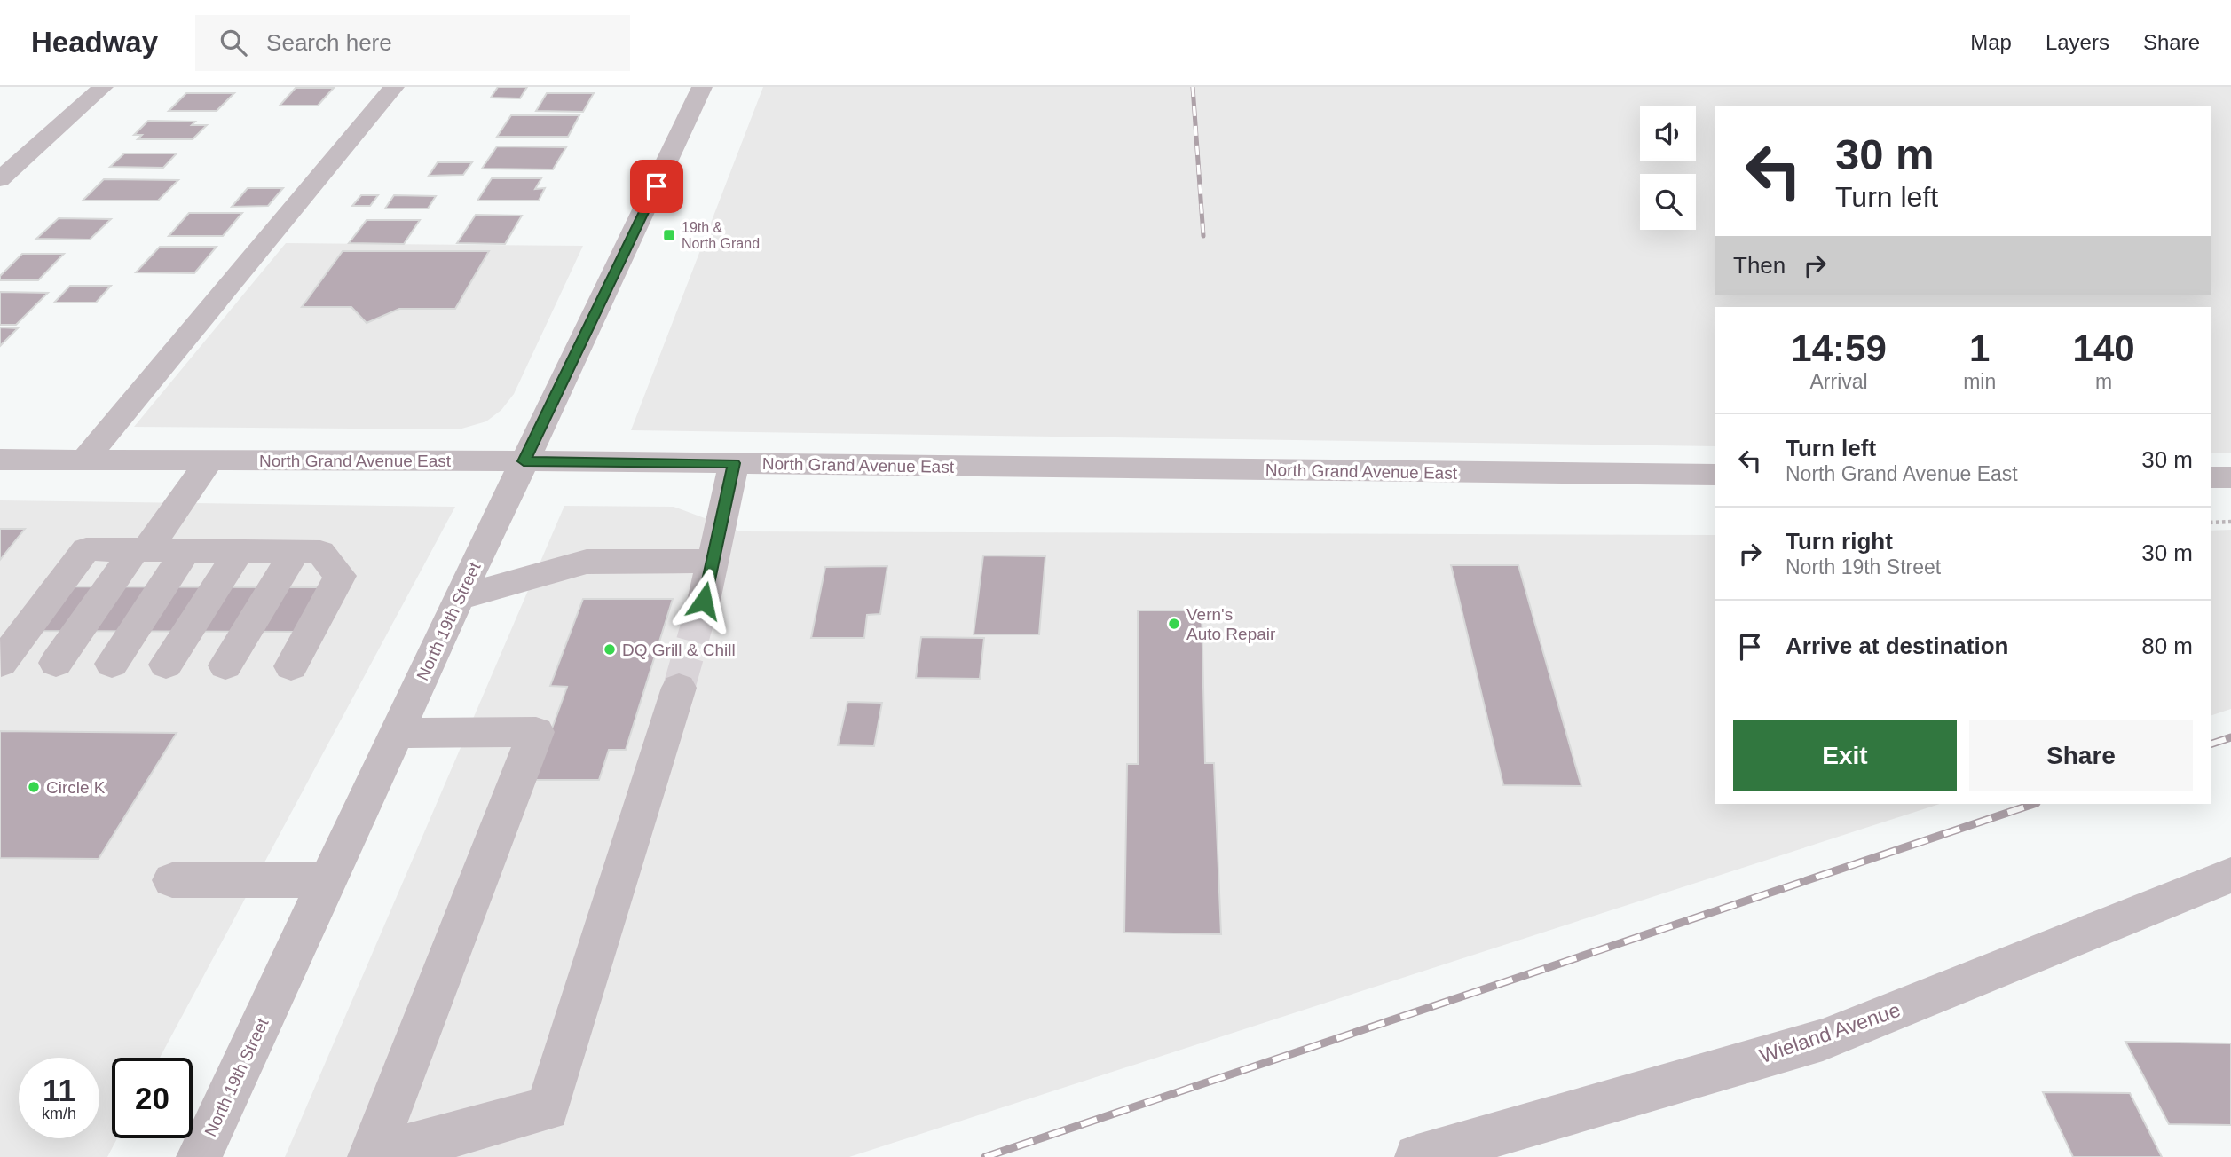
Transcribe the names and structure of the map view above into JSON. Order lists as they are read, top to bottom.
{
  "streets": {
    "street": ["North Grand Avenue East", "North 19th Street", "Wieland Avenue"]
  },
  "crossings": [
    ["North Grand Avenue East", "North 19th Street"]
  ],
  "places": {
    "transit": ["19th & North Grand"],
    "other": ["Vern's Auto Repair", "DQ Grill & Chill", "Circle K"]
  },
  "page": {
    "header": "Headway",
    "search": "Search here",
    "nav": ["Map", "Layers", "Share"],
    "turn": ["30 m", "Turn left"],
    "then": "Then",
    "eta": [
      "14:59",
      "Arrival",
      "1",
      "min",
      "140",
      "m"
    ],
    "list": [
      {
        "name": "Turn left",
        "note": "North Grand Avenue East",
        "value": "30 m"
      },
      {
        "name": "Turn right",
        "note": "North 19th Street",
        "value": "30 m"
      },
      {
        "name": "Arrive at destination",
        "value": "80 m"
      }
    ],
    "buttons": ["Exit", "Share"],
    "speed": "11 km/h",
    "limit": "20"
  }
}
